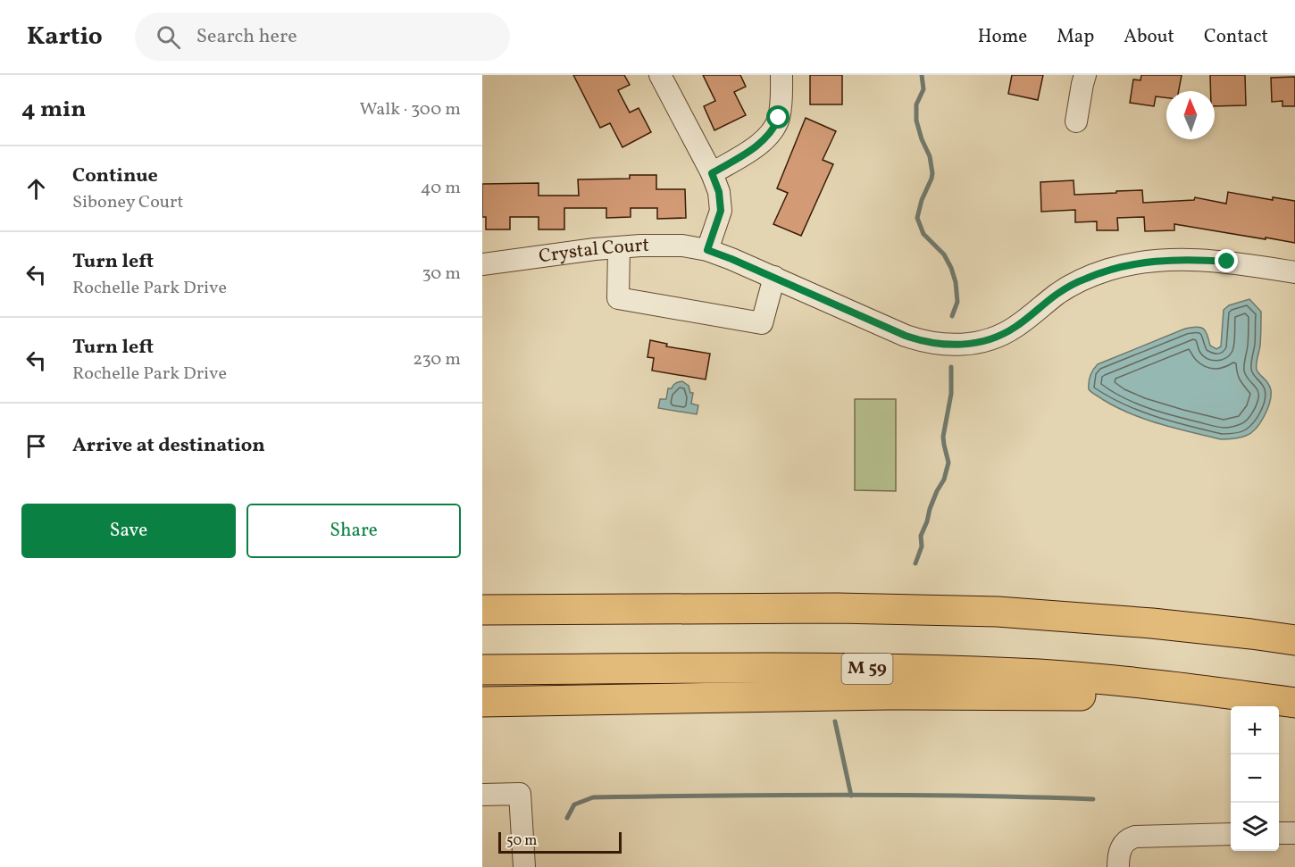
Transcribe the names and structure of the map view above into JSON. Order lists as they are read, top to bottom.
{
  "streets": {
    "highway": ["M 59"],
    "street": ["Crystal Court"]
  },
  "scale_bar": "50 m",
  "north": "top",
  "page": {
    "header": "Kartio",
    "search": "Search here",
    "nav": [
      "Home",
      "Map",
      "About",
      "Contact"
    ],
    "heading": ["4 min", "Walk · 300 m"],
    "list": [
      ["Continue", "Siboney Court", "40 m"],
      ["Turn left", "Rochelle Park Drive", "30 m"],
      ["Turn left", "Rochelle Park Drive", "230 m"],
      "Arrive at destination"
    ],
    "buttons": ["Save", "Share"],
    "map_buttons": ["+", "−"],
    "scale": "50 m"
  }
}
